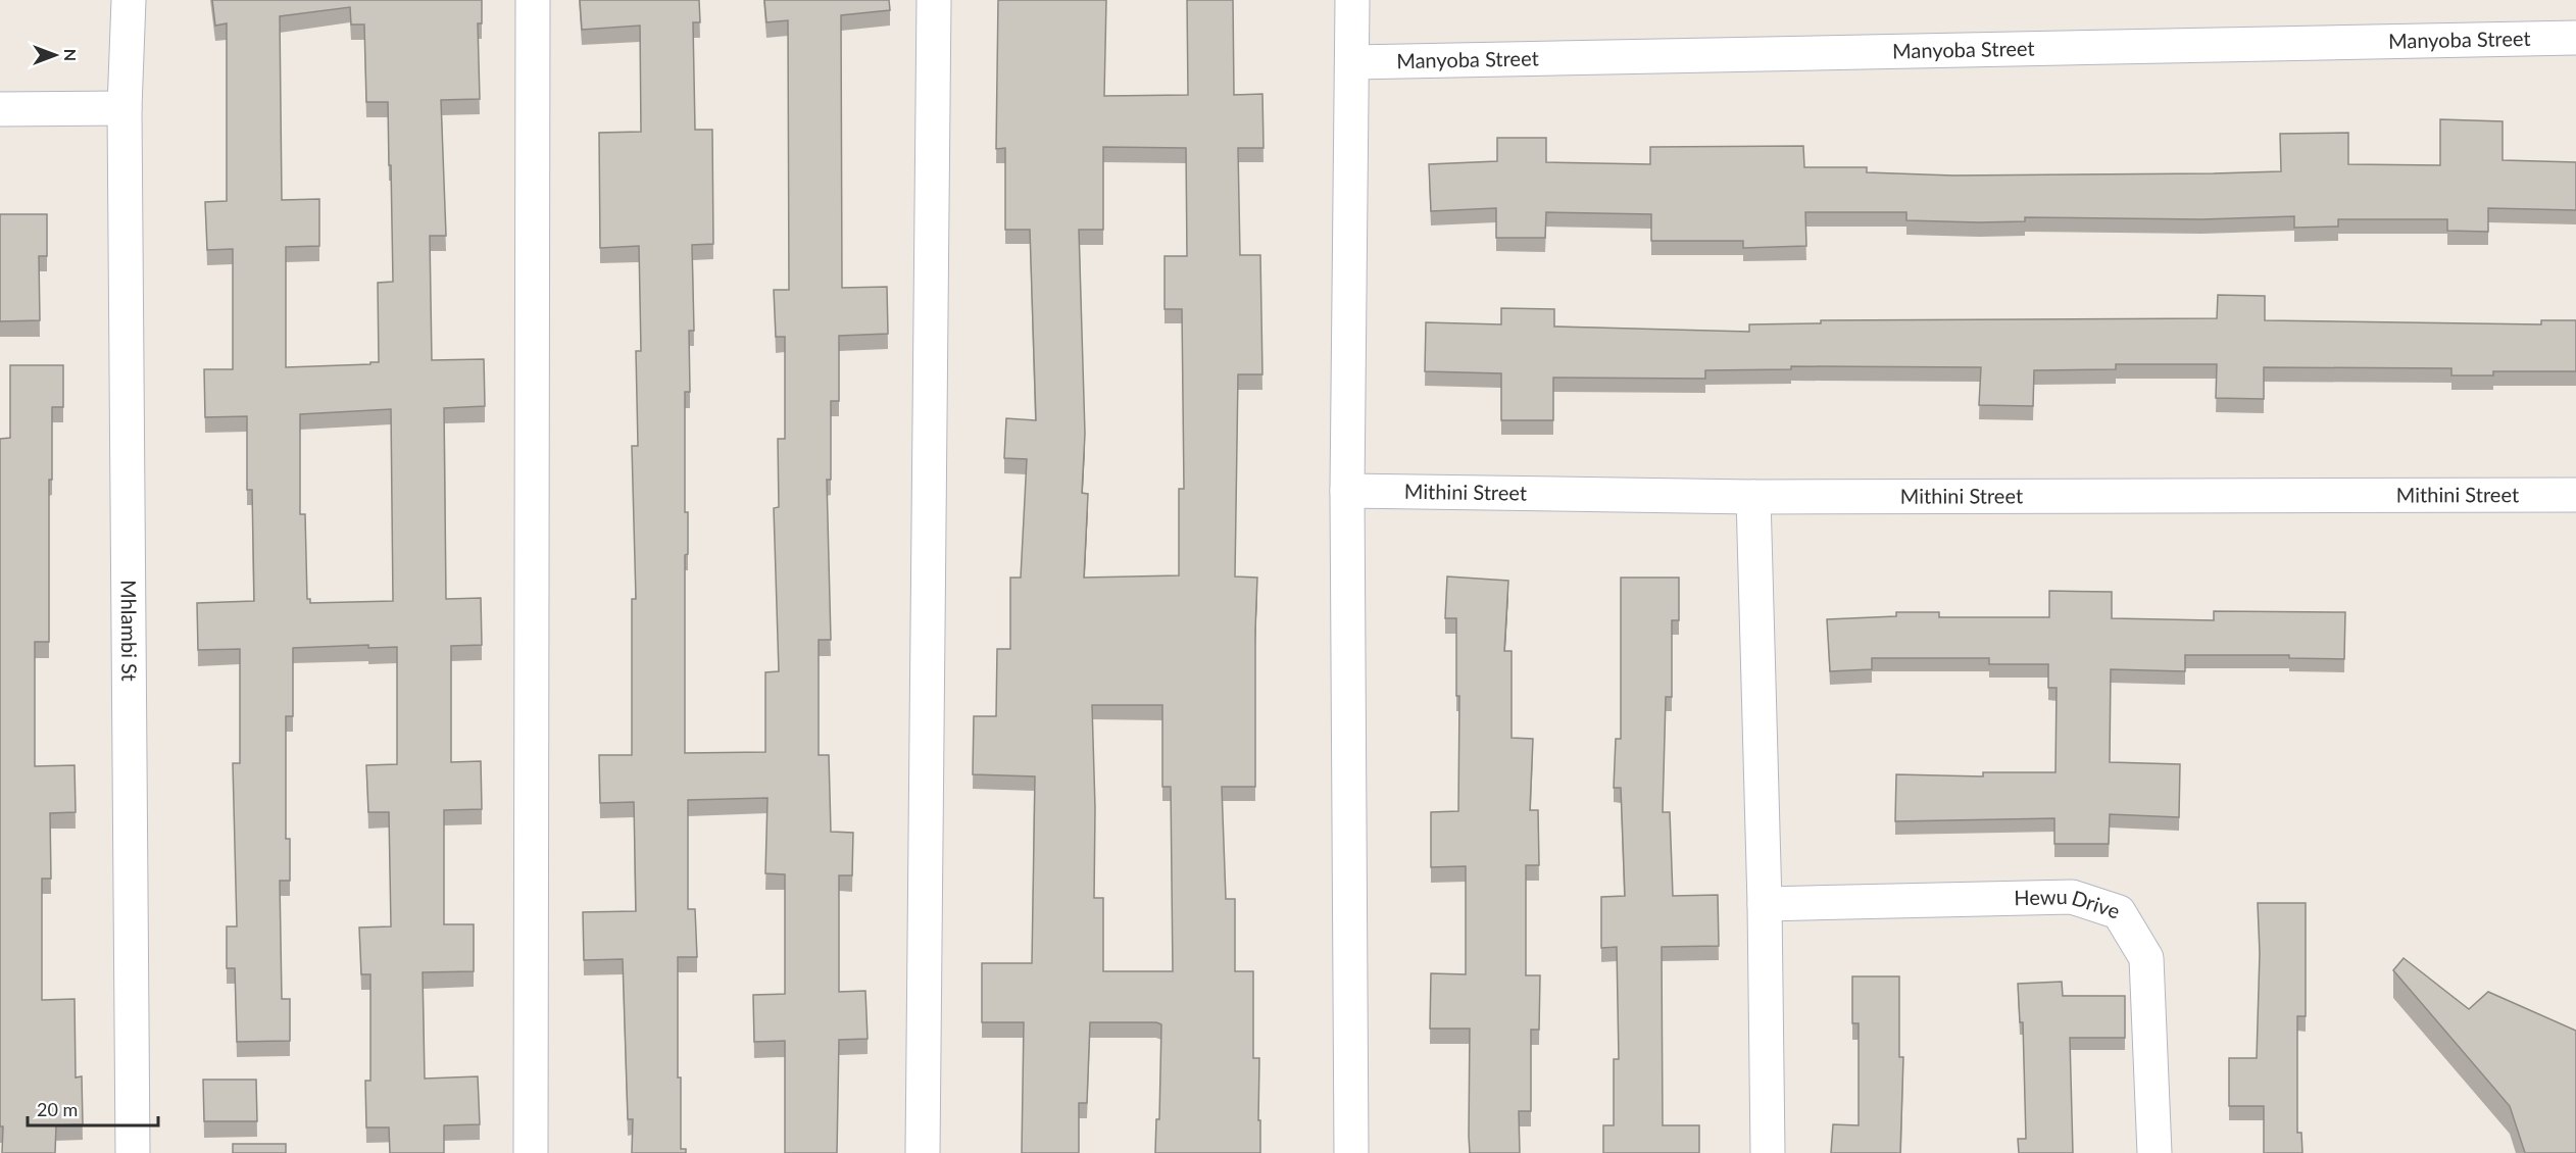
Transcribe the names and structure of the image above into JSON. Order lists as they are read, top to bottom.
{
  "streets": {
    "street": [
      "Manyoba Street",
      "Mithini Street",
      "Mhlambi St",
      "Hewu Drive"
    ]
  },
  "scale_bar": "20 m",
  "north": "right"
}
